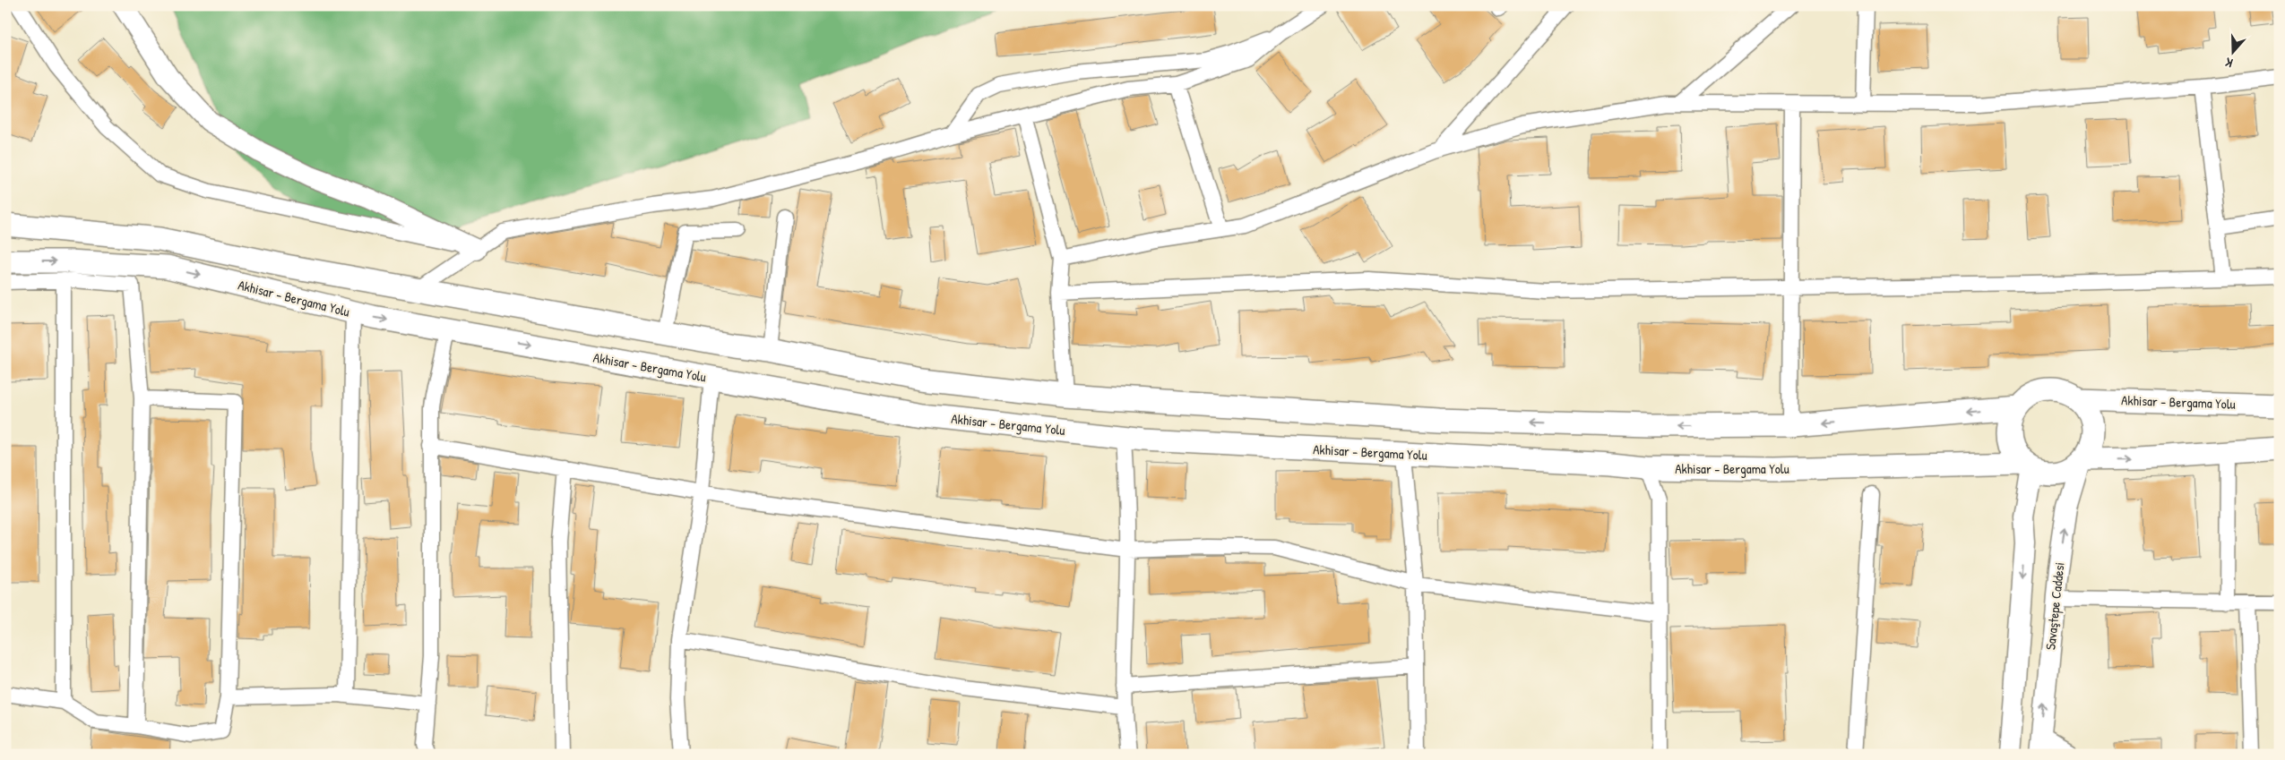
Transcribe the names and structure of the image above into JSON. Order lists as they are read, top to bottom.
{
  "streets": {
    "main road": ["Akhisar - Bergama Yolu", "Savaştepe Caddesi"]
  },
  "crossings": [
    ["Akhisar - Bergama Yolu", "Savaştepe Caddesi"]
  ],
  "north": "bottom"
}
